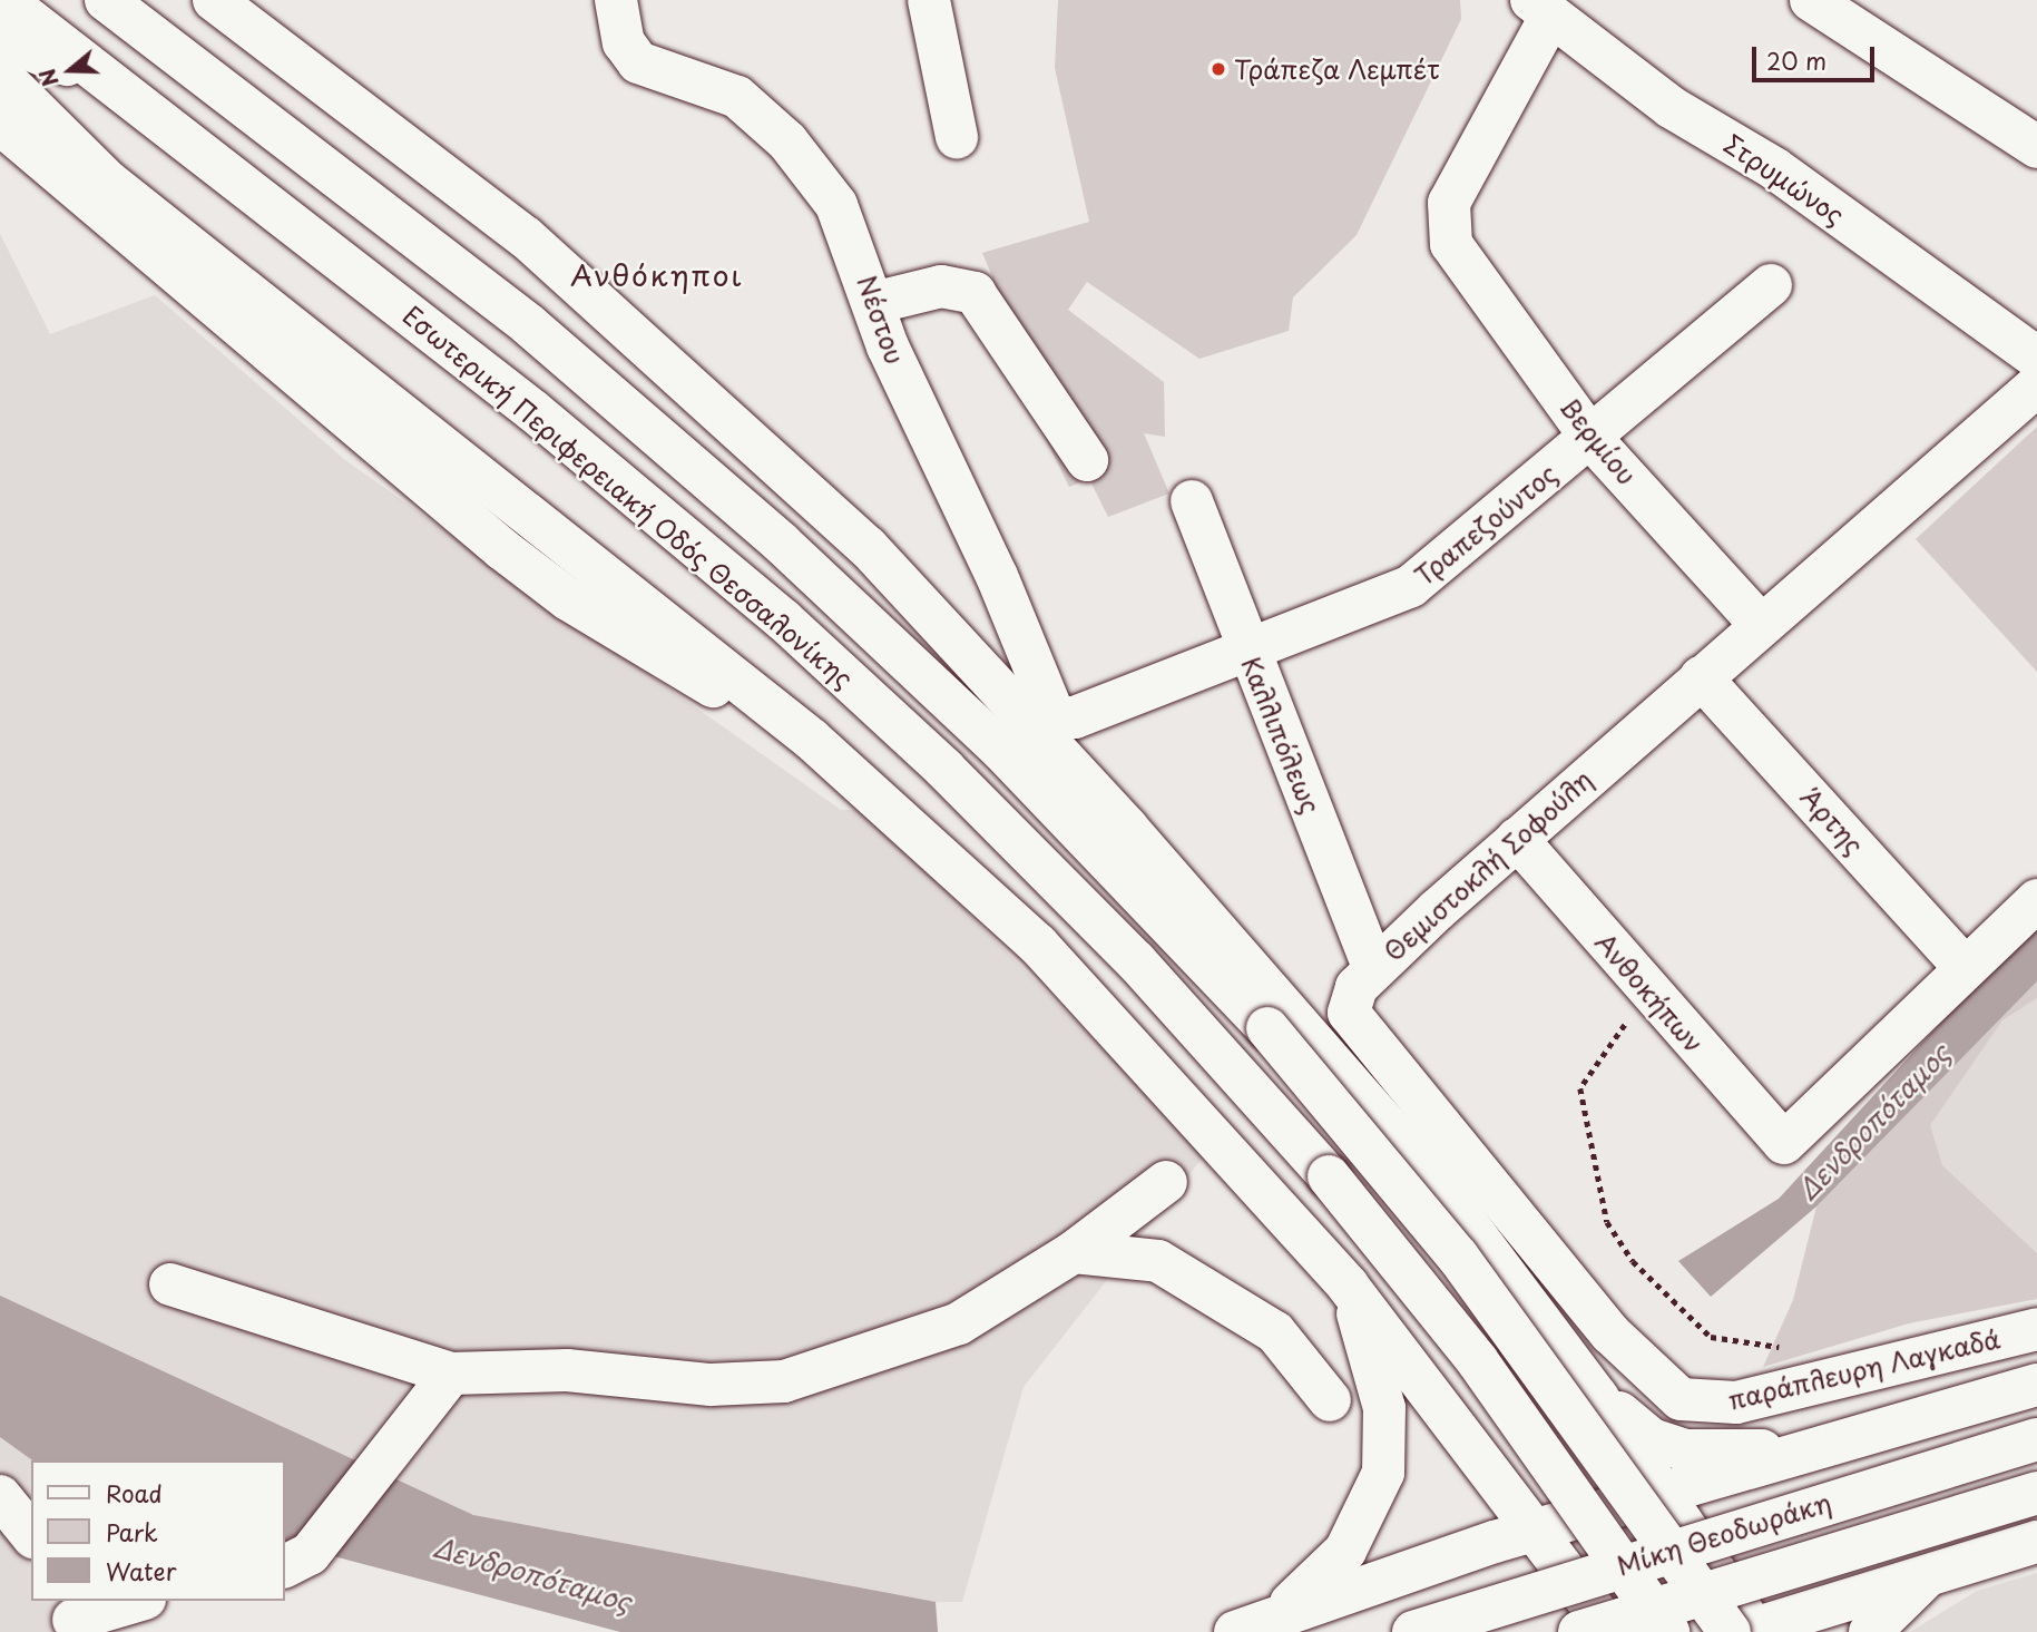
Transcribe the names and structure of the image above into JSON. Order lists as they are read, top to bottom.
{
  "streets": {
    "main road": [
      "Στρυμώνος",
      "Νέστου",
      "Βερμίου",
      "Εσωτερική Περιφερειακή Οδός Θεσσαλονίκης",
      "Τραπεζούντος",
      "Καλλιπόλεως",
      "Άρτης",
      "Θεμιστοκλή Σοφούλη",
      "Ανθοκήπων",
      "παράπλευρη Λαγκαδά",
      "Μίκη Θεοδωράκη"
    ]
  },
  "crossings": [
    ["Στρυμώνος", "Βερμίου"],
    ["Νέστου", "Τραπεζούντος"],
    ["Βερμίου", "Τραπεζούντος"],
    ["Βερμίου", "Θεμιστοκλή Σοφούλη"],
    ["Τραπεζούντος", "Καλλιπόλεως"],
    ["Καλλιπόλεως", "Θεμιστοκλή Σοφούλη"],
    ["Άρτης", "Θεμιστοκλή Σοφούλη"],
    ["Άρτης", "Ανθοκήπων"],
    ["Θεμιστοκλή Σοφούλη", "Ανθοκήπων"],
    ["Θεμιστοκλή Σοφούλη", "παράπλευρη Λαγκαδά"]
  ],
  "districts": ["Ανθόκηποι"],
  "water": ["Δενδροπόταμος"],
  "places": ["Τράπεζα Λεμπέτ"],
  "legend": ["Road", "Park", "Water"],
  "scale_bar": "20 m",
  "north": "left"
}
